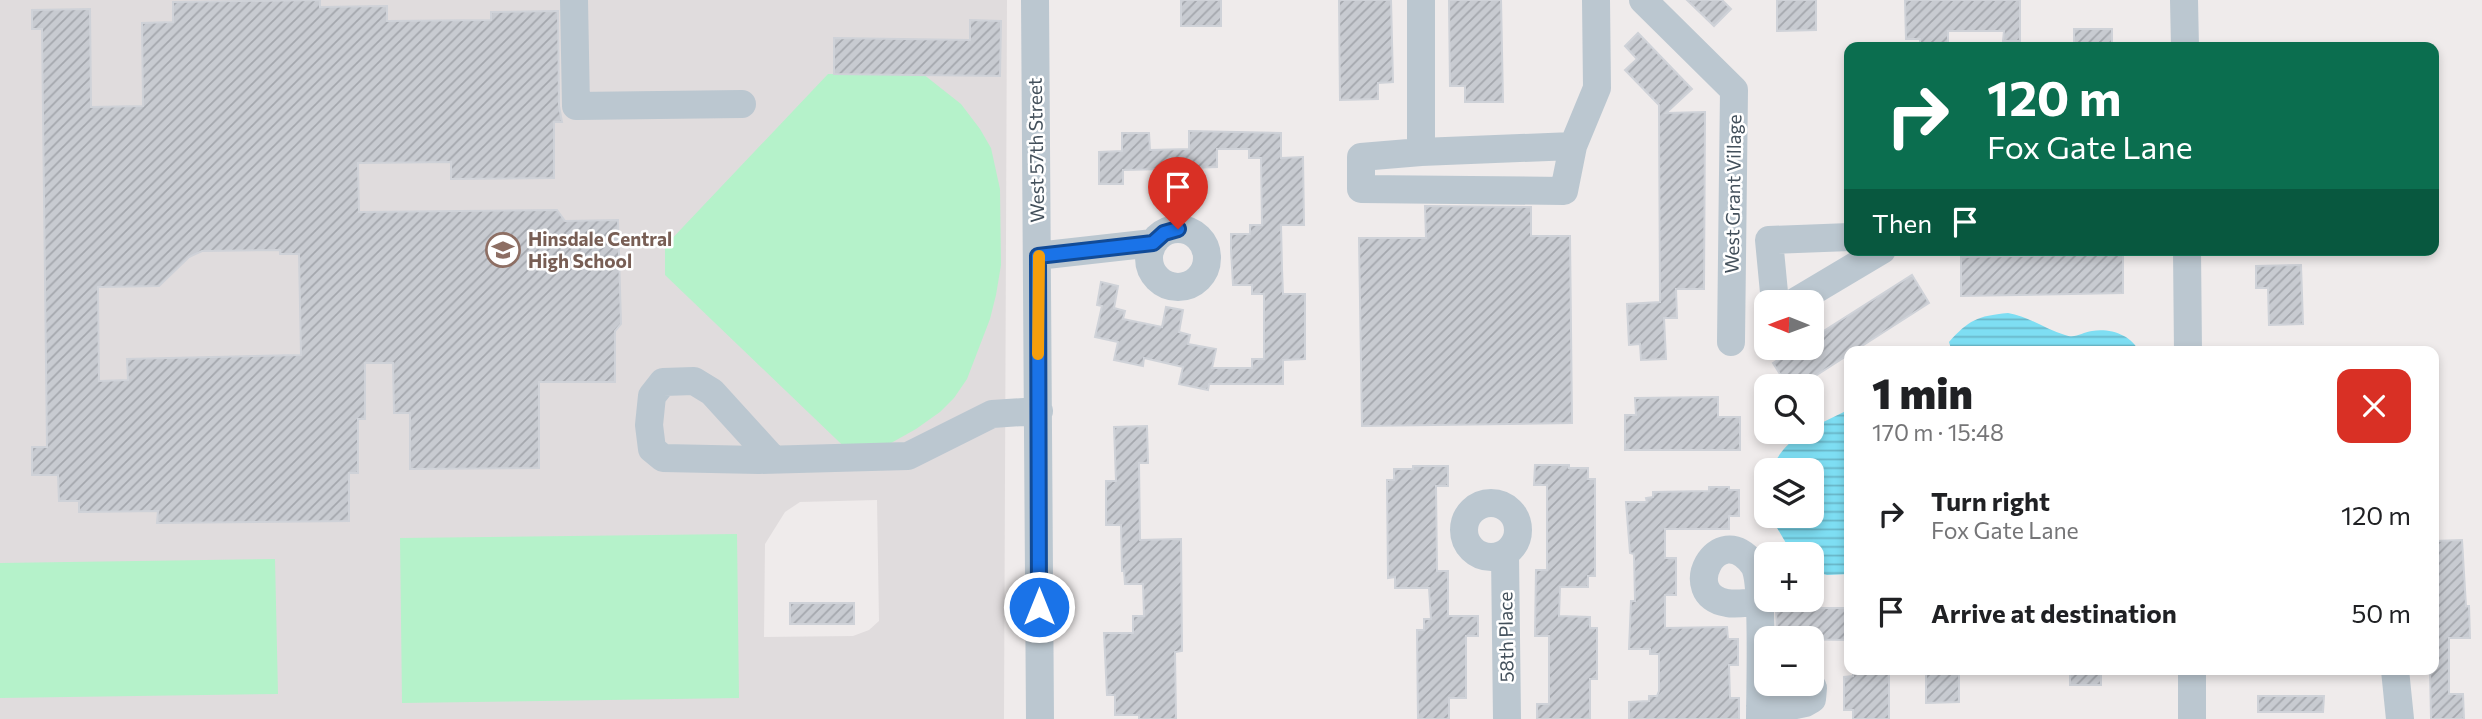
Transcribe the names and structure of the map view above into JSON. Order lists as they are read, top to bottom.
{
  "streets": {
    "street": ["West 57th Street", "West Grant Village", "58th Place"]
  },
  "places": {
    "school or university": ["Hinsdale Central High School"]
  },
  "north": "left",
  "page": {
    "turn": ["120 m", "Fox Gate Lane"],
    "then": "Then",
    "map_buttons": ["+", "−"],
    "heading": ["1 min", "170 m · 15:48"],
    "list": [
      {
        "name": "Turn right",
        "note": "Fox Gate Lane",
        "value": "120 m"
      },
      {
        "name": "Arrive at destination",
        "value": "50 m"
      }
    ]
  }
}
